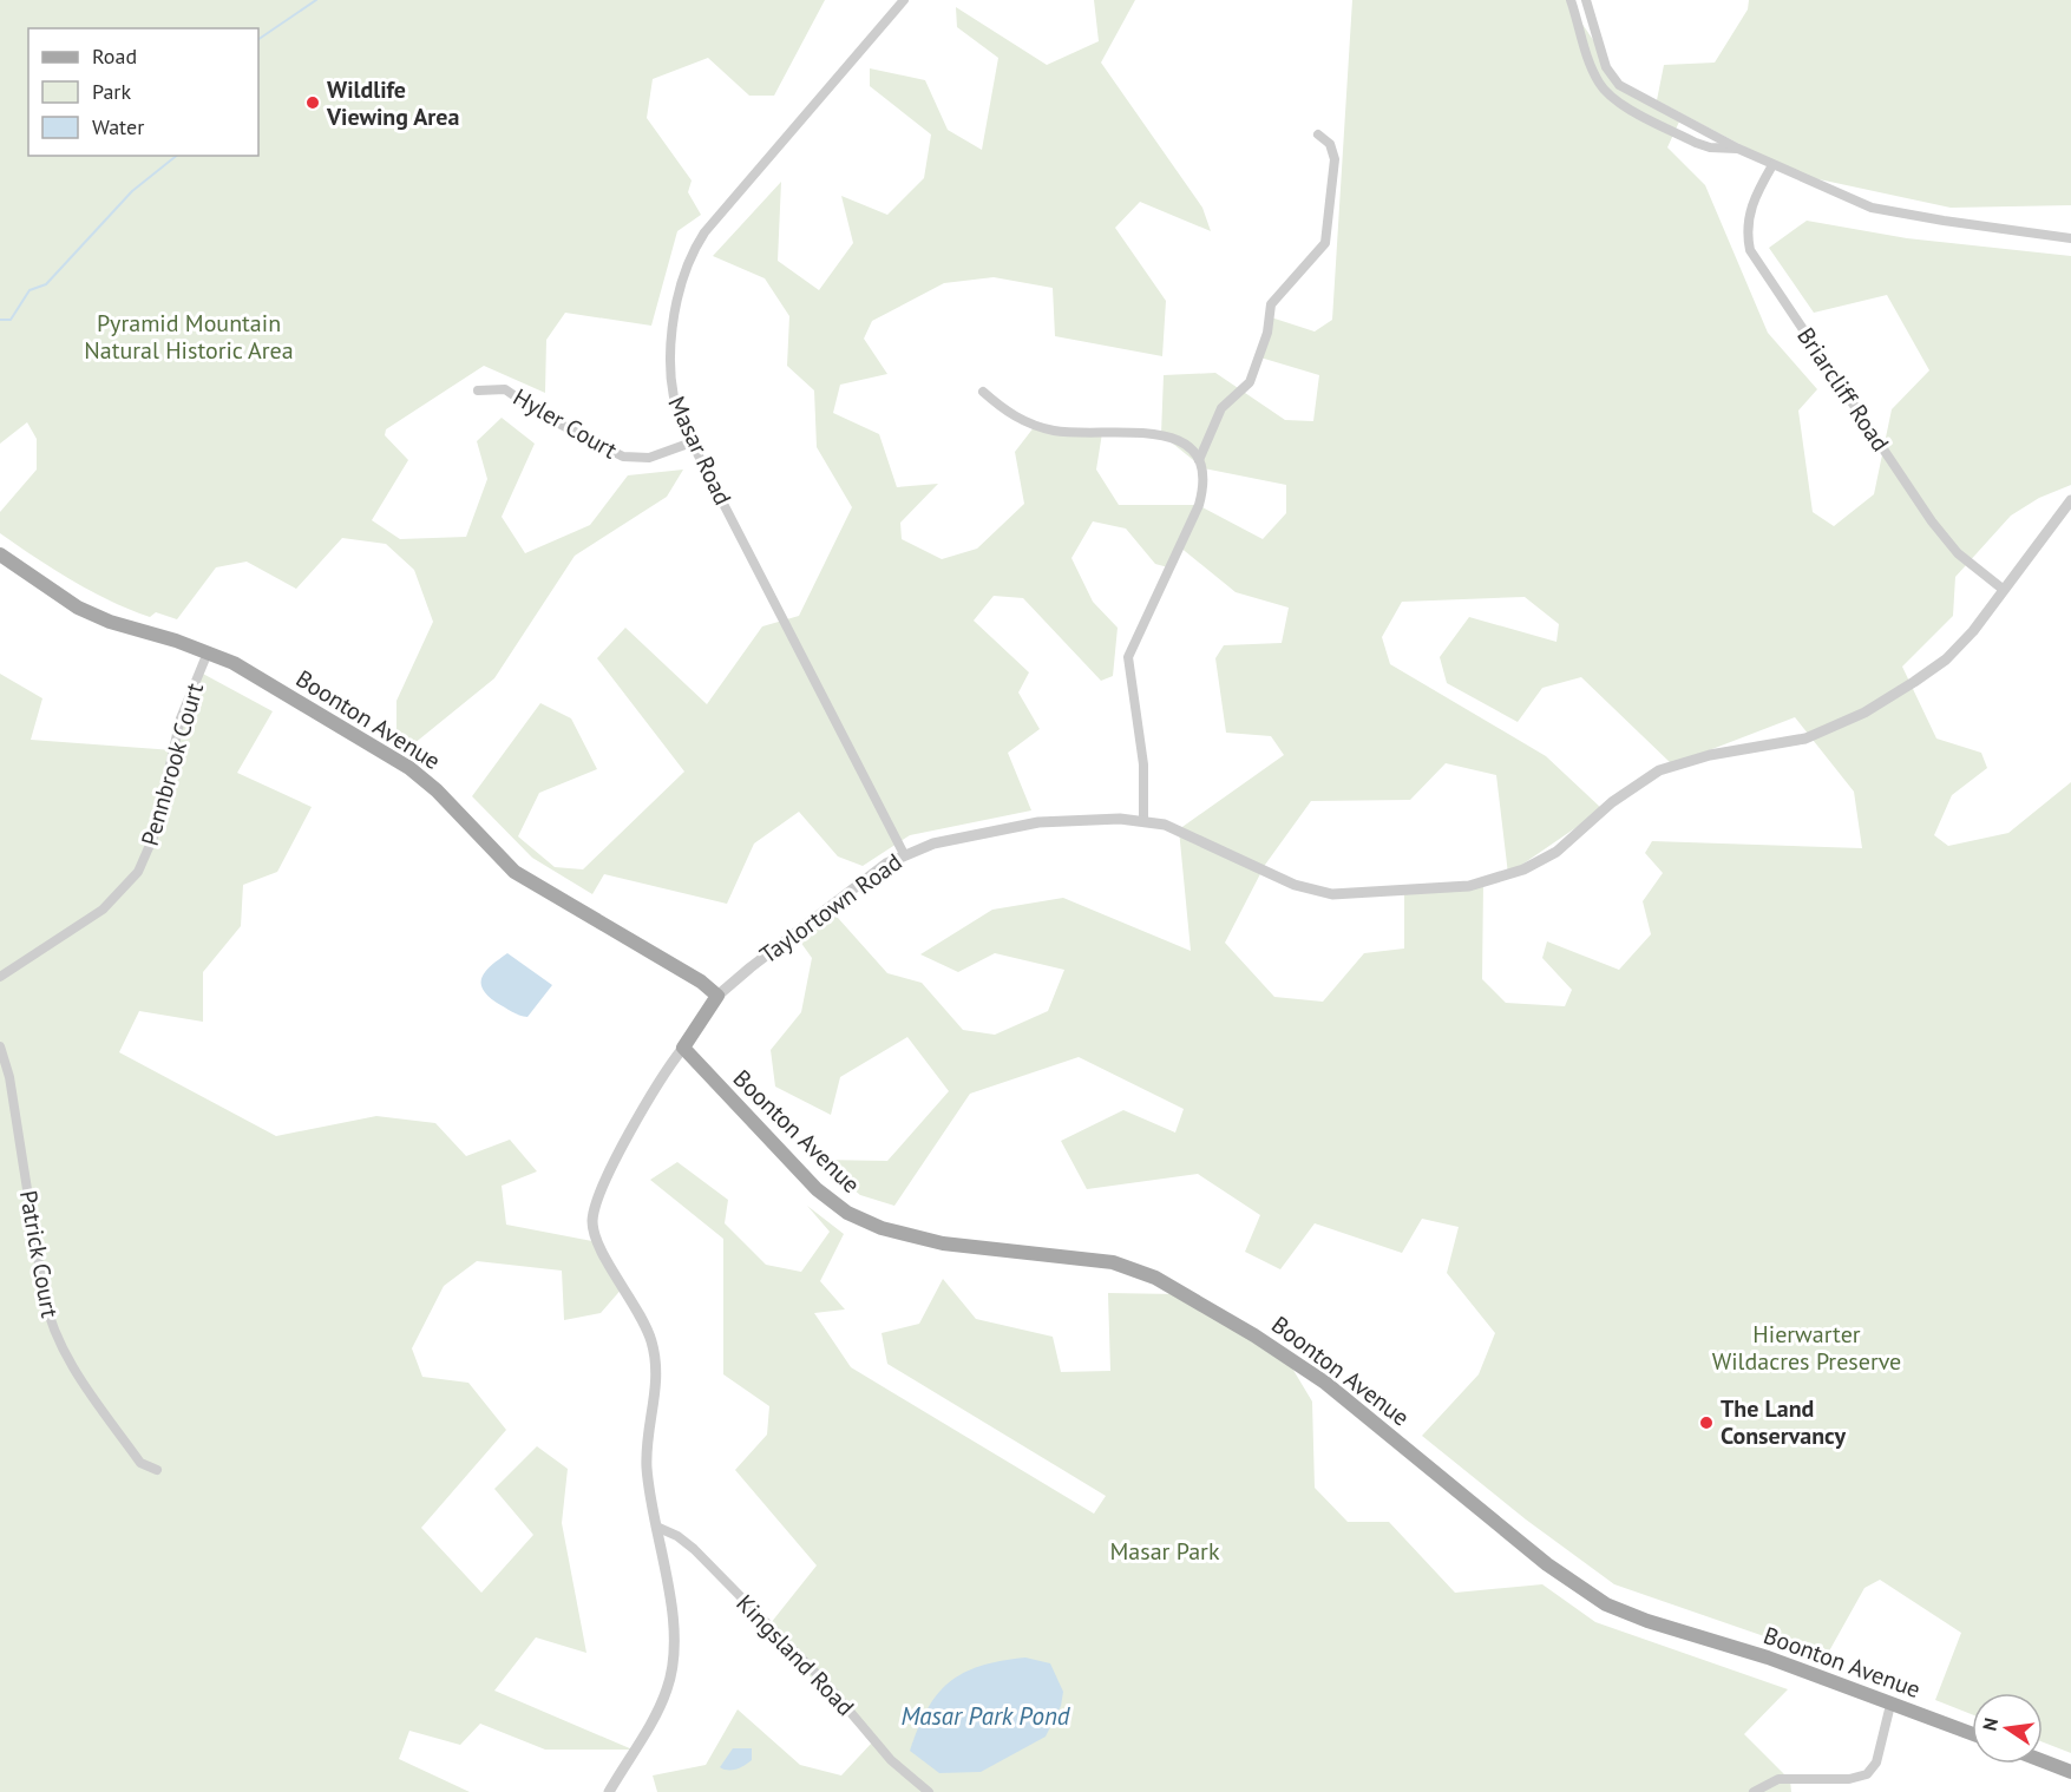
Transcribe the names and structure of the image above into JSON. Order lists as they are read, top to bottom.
{
  "streets": {
    "main road": ["Boonton Avenue"],
    "street": [
      "Briarcliff Road",
      "Hyler Court",
      "Masar Road",
      "Pennbrook Court",
      "Taylortown Road",
      "Patrick Court",
      "Kingsland Road"
    ]
  },
  "crossings": [
    ["Briarcliff Road", "Taylortown Road"],
    ["Hyler Court", "Masar Road"],
    ["Masar Road", "Taylortown Road"],
    ["Boonton Avenue", "Pennbrook Court"],
    ["Boonton Avenue", "Taylortown Road"]
  ],
  "water": ["Masar Park Pond"],
  "parks": ["Pyramid Mountain Natural Historic Area", "Hierwarter Wildacres Preserve", "Masar Park"],
  "places": ["Wildlife Viewing Area", "The Land Conservancy"],
  "legend": ["Road", "Park", "Water"],
  "north": "left"
}
